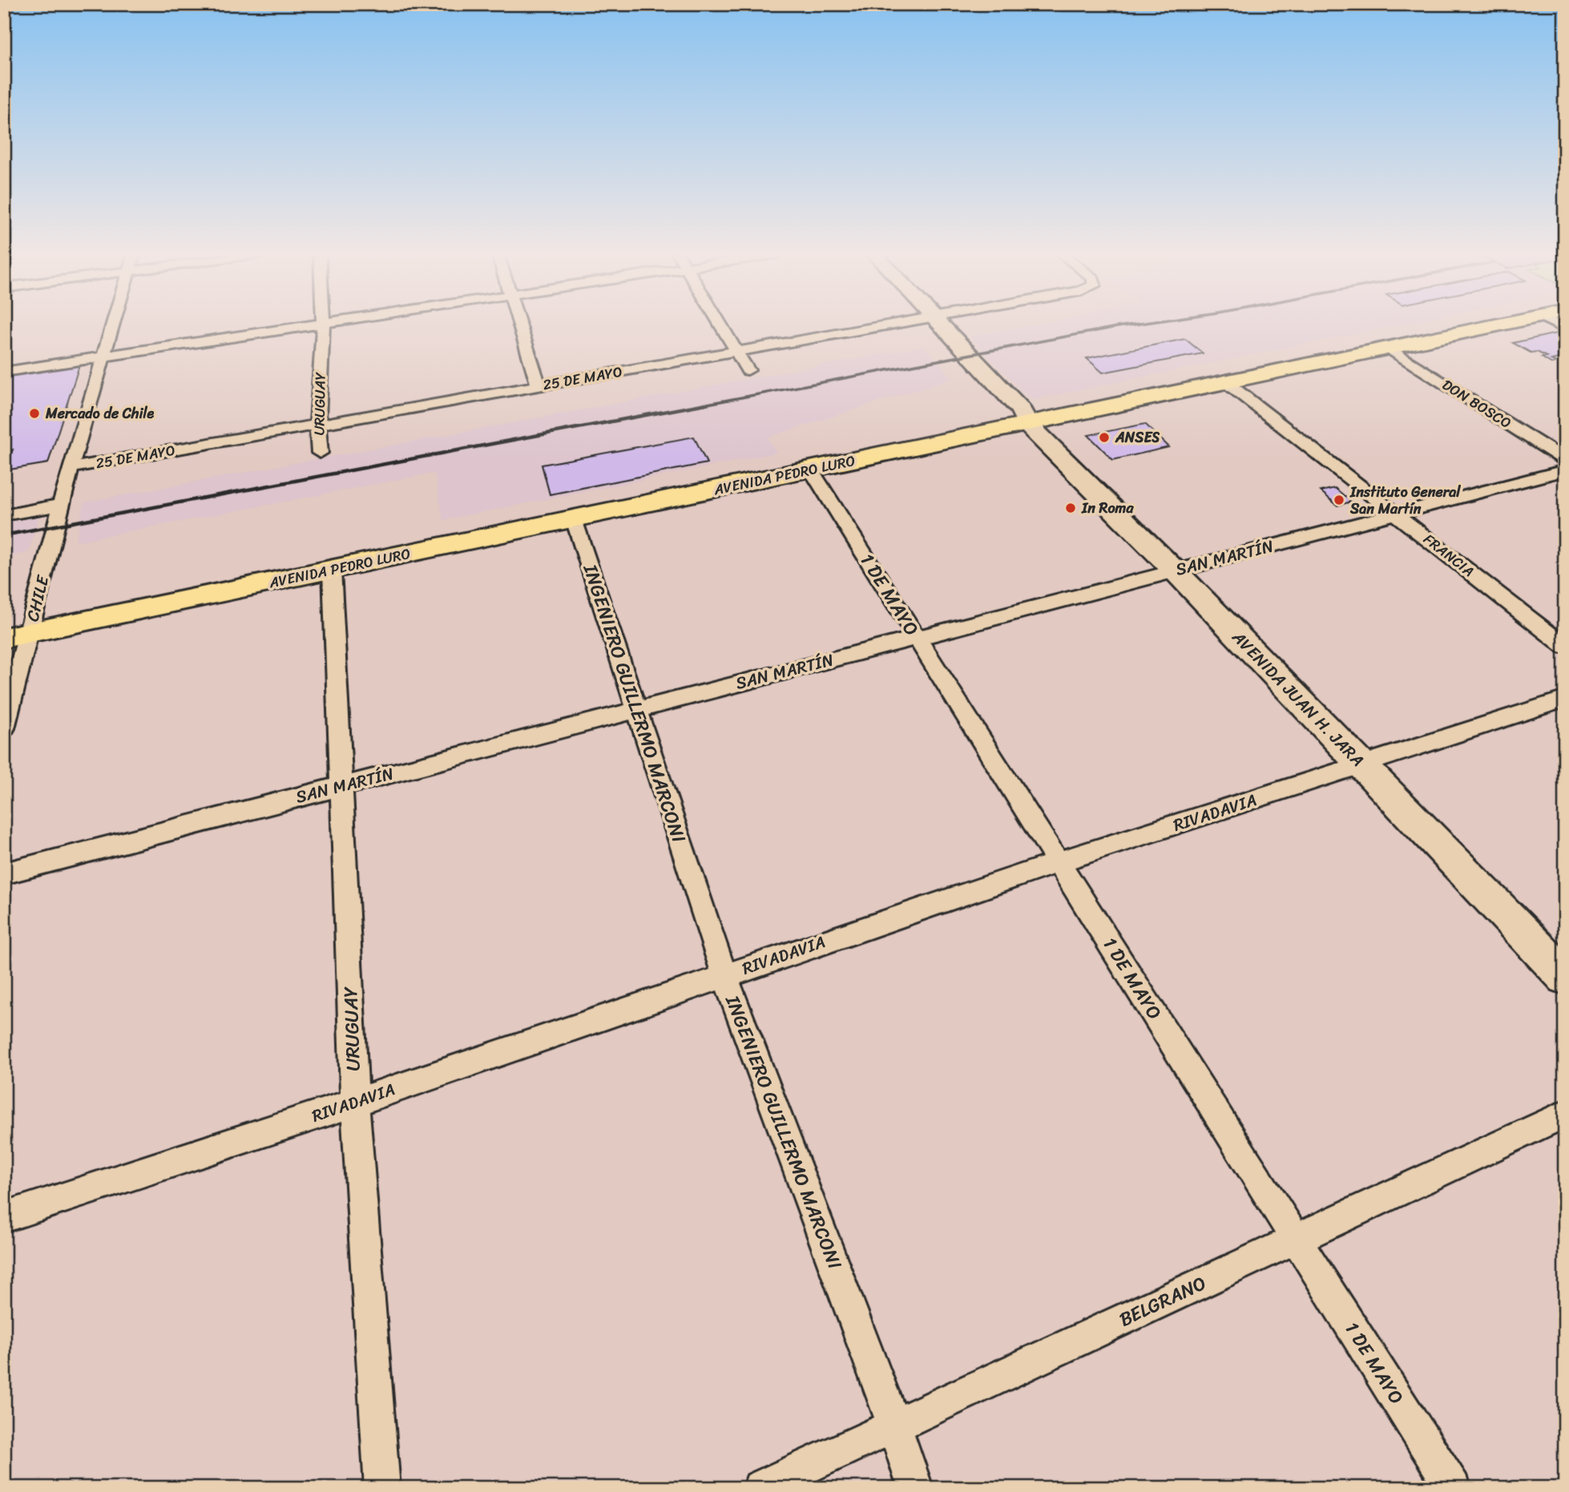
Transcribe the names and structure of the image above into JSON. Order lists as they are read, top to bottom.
{
  "streets": {
    "main road": ["AVENIDA PEDRO LURO", "AVENIDA JUAN H. JARA"],
    "street": [
      "25 DE MAYO",
      "URUGUAY",
      "DON BOSCO",
      "FRANCIA",
      "SAN MARTÍN",
      "1 DE MAYO",
      "CHILE",
      "INGENIERO GUILLERMO MARCONI",
      "RIVADAVIA",
      "BELGRANO"
    ]
  },
  "crossings": [
    ["25 DE MAYO", "URUGUAY"],
    ["25 DE MAYO", "CHILE"],
    ["URUGUAY", "AVENIDA PEDRO LURO"],
    ["URUGUAY", "SAN MARTÍN"],
    ["URUGUAY", "RIVADAVIA"],
    ["DON BOSCO", "AVENIDA PEDRO LURO"],
    ["AVENIDA PEDRO LURO", "FRANCIA"],
    ["AVENIDA PEDRO LURO", "1 DE MAYO"],
    ["AVENIDA PEDRO LURO", "CHILE"],
    ["AVENIDA PEDRO LURO", "AVENIDA JUAN H. JARA"],
    ["AVENIDA PEDRO LURO", "INGENIERO GUILLERMO MARCONI"],
    ["FRANCIA", "SAN MARTÍN"],
    ["SAN MARTÍN", "1 DE MAYO"],
    ["SAN MARTÍN", "AVENIDA JUAN H. JARA"],
    ["SAN MARTÍN", "INGENIERO GUILLERMO MARCONI"],
    ["1 DE MAYO", "RIVADAVIA"],
    ["1 DE MAYO", "BELGRANO"],
    ["AVENIDA JUAN H. JARA", "RIVADAVIA"],
    ["INGENIERO GUILLERMO MARCONI", "RIVADAVIA"],
    ["INGENIERO GUILLERMO MARCONI", "BELGRANO"]
  ],
  "places": [
    "Mercado de Chile",
    "ANSES",
    "Instituto General San Martín",
    "In Roma"
  ]
}
